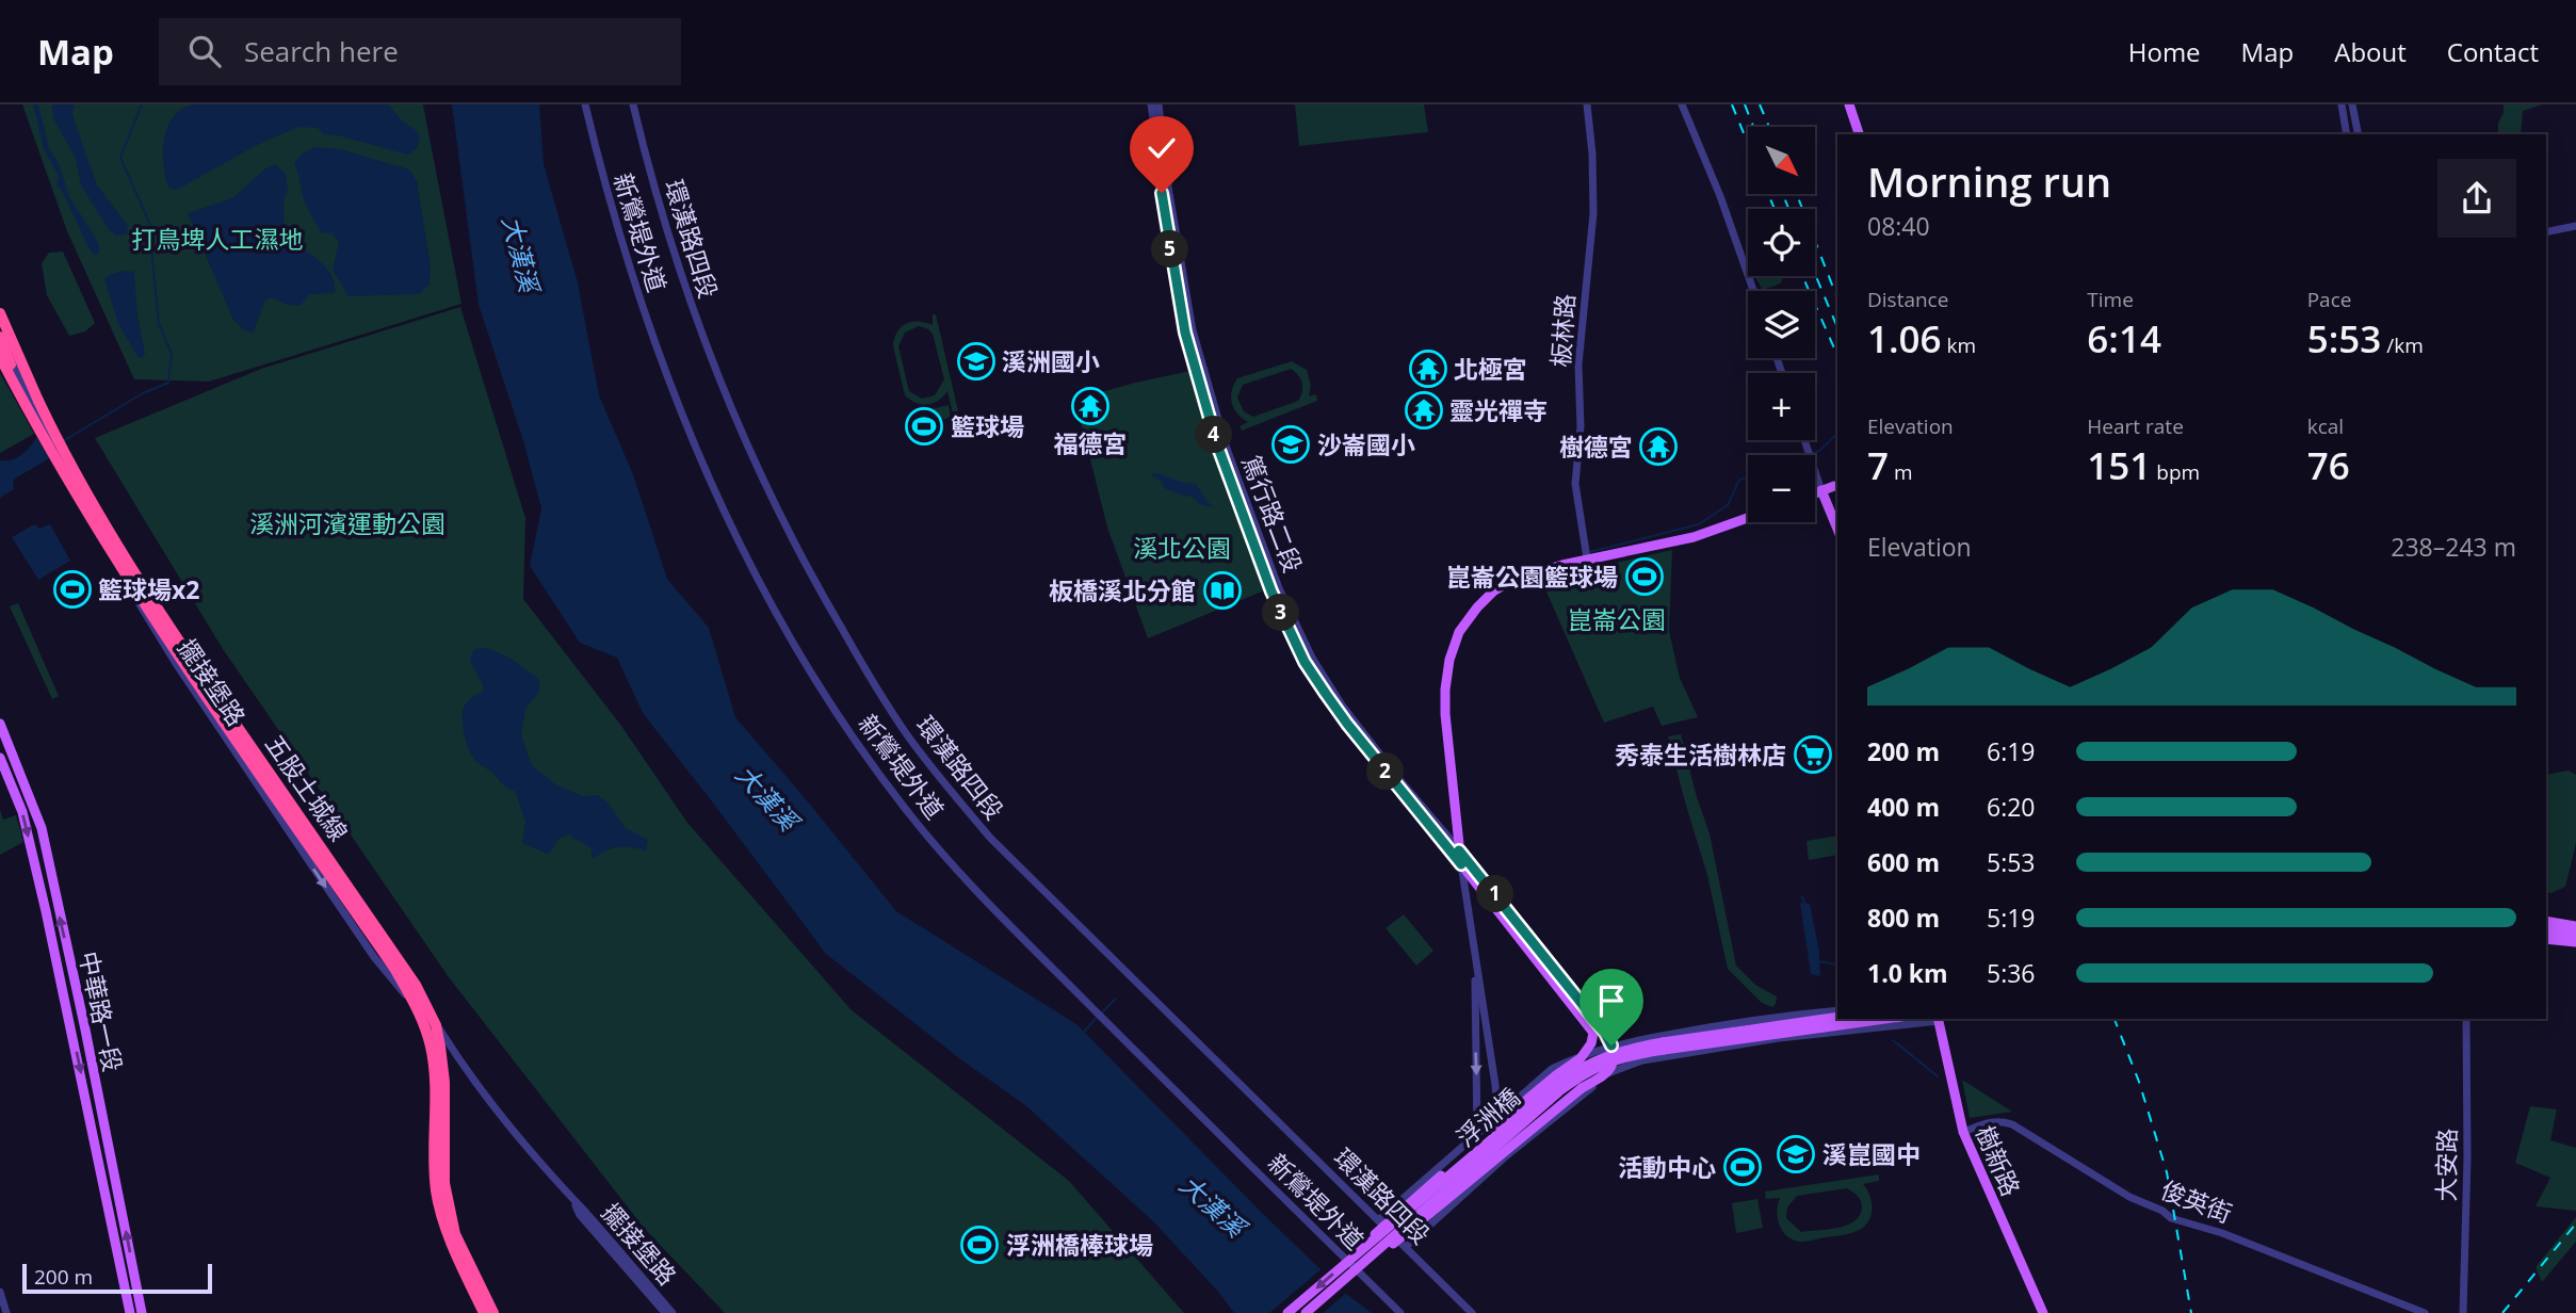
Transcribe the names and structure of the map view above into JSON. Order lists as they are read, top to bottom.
{
  "streets": {
    "highway": ["五股土城線"],
    "main road": ["中華路一段", "浮洲橋", "樹新路"],
    "street": [
      "新鶯堤外道",
      "環漢路四段",
      "板林路",
      "篤行路二段",
      "擺接堡路",
      "大安路",
      "俊英街"
    ]
  },
  "crossings": [
    ["樹新路", "俊英街"]
  ],
  "water": ["大漢溪"],
  "parks": [
    "打鳥埤人工濕地",
    "溪洲河濱運動公園",
    "溪北公園",
    "崑崙公園"
  ],
  "places": {
    "school or university": ["溪洲國小", "沙崙國小", "溪崑國中"],
    "temple": [
      "北極宮",
      "福德宮",
      "靈光禪寺",
      "樹德宮"
    ],
    "sports": [
      "籃球場",
      "崑崙公園籃球場",
      "籃球場x2",
      "活動中心",
      "浮洲橋棒球場"
    ],
    "library": ["板橋溪北分館"],
    "supermarket": ["秀泰生活樹林店"]
  },
  "scale_bar": "200 m",
  "north": "bottom right",
  "page": {
    "header": "Map",
    "search": "Search here",
    "nav": [
      "Home",
      "Map",
      "About",
      "Contact"
    ],
    "map_buttons": ["+", "−"],
    "heading": ["Morning run", "08:40"],
    "pins": [
      "5",
      "4",
      "3",
      "2",
      "1"
    ],
    "stats": [
      ["Distance", "1.06 km"],
      ["Time", "6:14"],
      ["Pace", "5:53 /km"],
      ["Elevation", "7 m"],
      ["Heart rate", "151 bpm"],
      ["kcal", "76"]
    ],
    "chart": ["Elevation", "238–243 m"],
    "list": [
      {
        "name": "200 m",
        "note": "6:19"
      },
      {
        "name": "400 m",
        "note": "6:20"
      },
      {
        "name": "600 m",
        "note": "5:53"
      },
      {
        "name": "800 m",
        "note": "5:19"
      },
      {
        "name": "1.0 km",
        "note": "5:36"
      }
    ],
    "scale": "200 m"
  }
}
